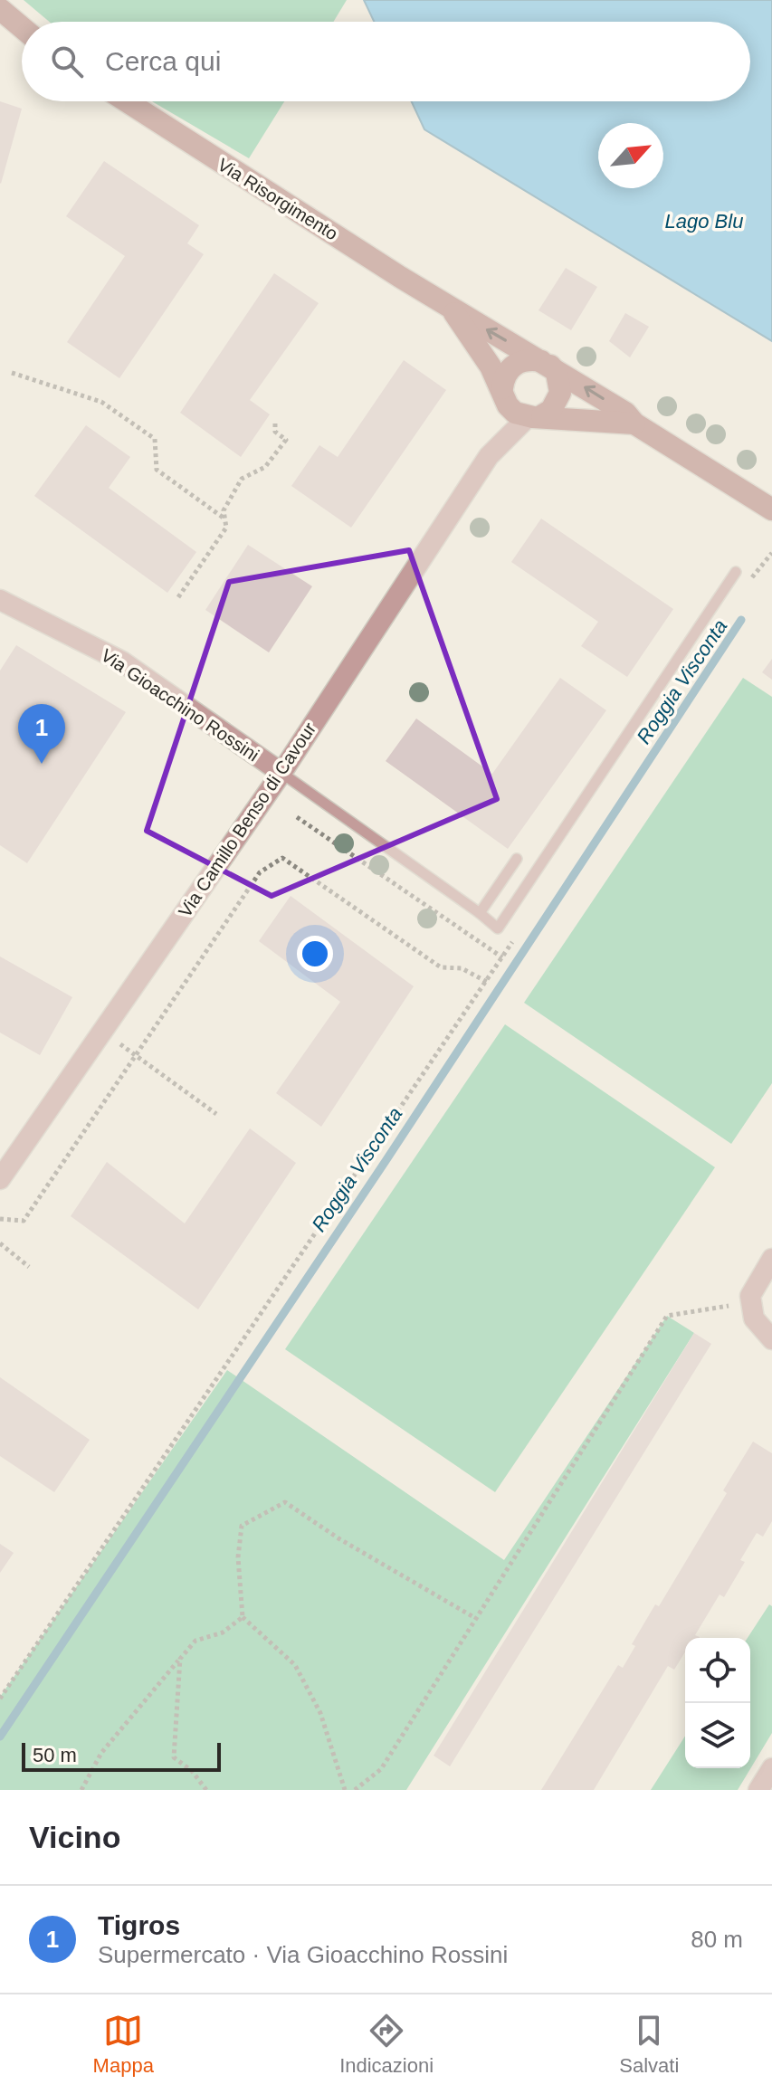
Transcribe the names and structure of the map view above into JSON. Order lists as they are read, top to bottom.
{
  "streets": {
    "street": ["Via Risorgimento", "Via Gioacchino Rossini", "Via Camillo Benso di Cavour"]
  },
  "crossings": [
    ["Via Risorgimento", "Via Camillo Benso di Cavour"],
    ["Via Gioacchino Rossini", "Via Camillo Benso di Cavour"]
  ],
  "water": ["Lago Blu", "Roggia Visconta"],
  "scale_bar": "50 m",
  "north": "top right",
  "page": {
    "search": "Cerca qui",
    "pins": "1",
    "scale": "50 m",
    "heading": "Vicino",
    "list": [
      {
        "mark": "1",
        "name": "Tigros",
        "note": "Supermercato · Via Gioacchino Rossini",
        "value": "80 m"
      }
    ],
    "nav": ["Mappa", "Indicazioni", "Salvati"]
  }
}
